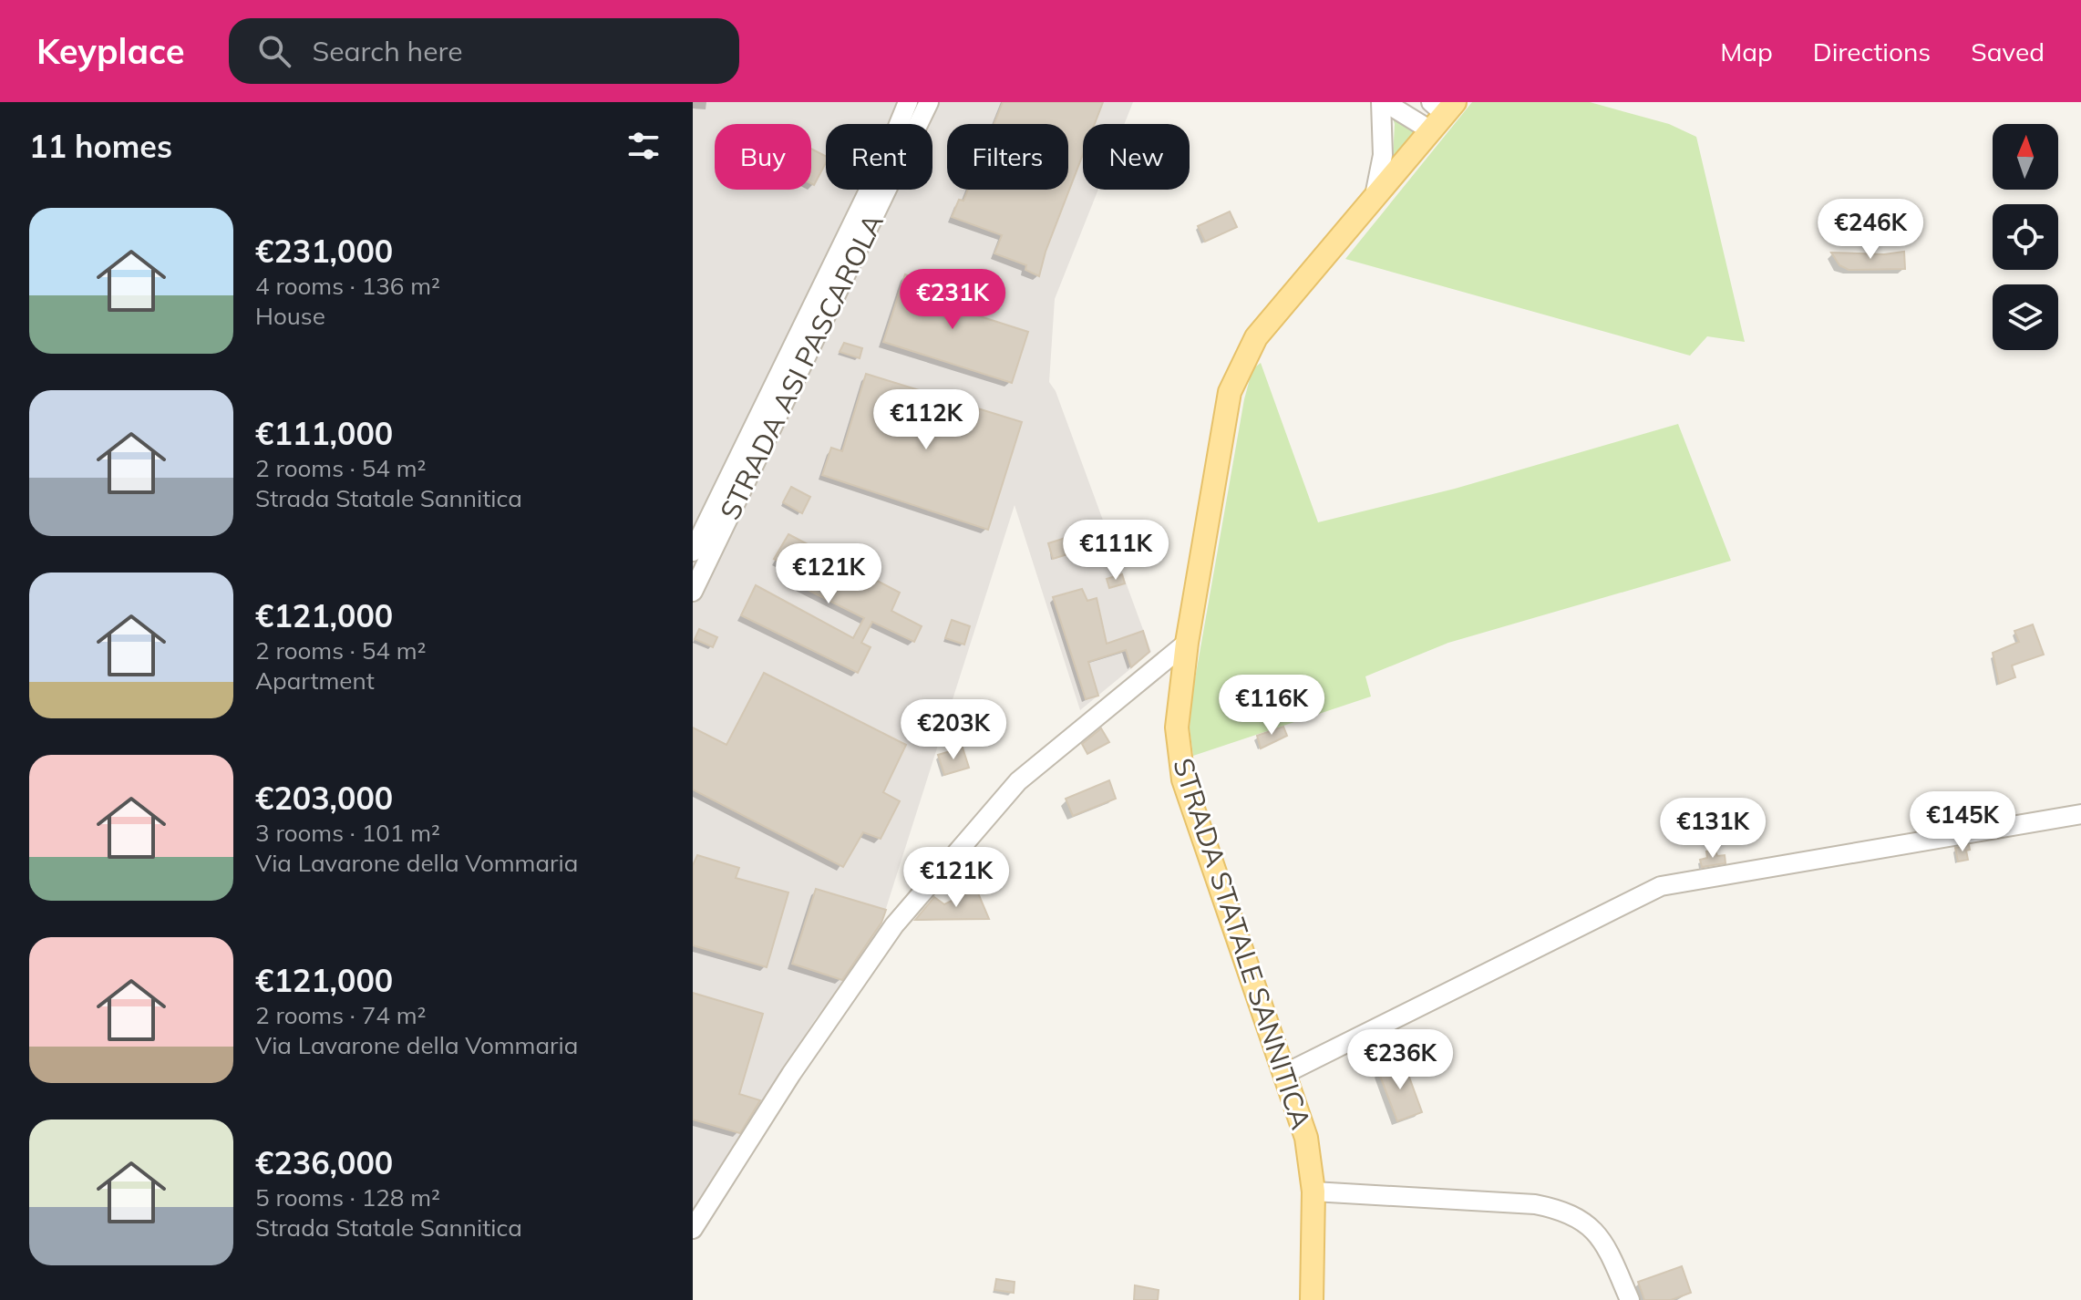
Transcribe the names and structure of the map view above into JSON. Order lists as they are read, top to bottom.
{
  "streets": {
    "main road": ["STRADA STATALE SANNITICA"],
    "street": ["STRADA ASI PASCAROLA"]
  },
  "north": "top",
  "page": {
    "header": "Keyplace",
    "search": "Search here",
    "nav": ["Map", "Directions", "Saved"],
    "heading": "11 homes",
    "chip": [
      "Buy",
      "Rent",
      "Filters",
      "New"
    ],
    "list": [
      {
        "name": "€231,000",
        "note": "4 rooms · 136 m² · House"
      },
      {
        "name": "€111,000",
        "note": "2 rooms · 54 m² · Strada Statale Sannitica"
      },
      {
        "name": "€121,000",
        "note": "2 rooms · 54 m² · Apartment"
      },
      {
        "name": "€203,000",
        "note": "3 rooms · 101 m² · Via Lavarone della Vommaria"
      },
      {
        "name": "€121,000",
        "note": "2 rooms · 74 m² · Via Lavarone della Vommaria"
      },
      {
        "name": "€236,000",
        "note": "5 rooms · 128 m² · Strada Statale Sannitica"
      }
    ],
    "price": [
      "€246K",
      "€231K",
      "€112K",
      "€111K",
      "€121K",
      "€116K",
      "€203K",
      "€145K",
      "€131K",
      "€121K",
      "€236K"
    ]
  }
}
